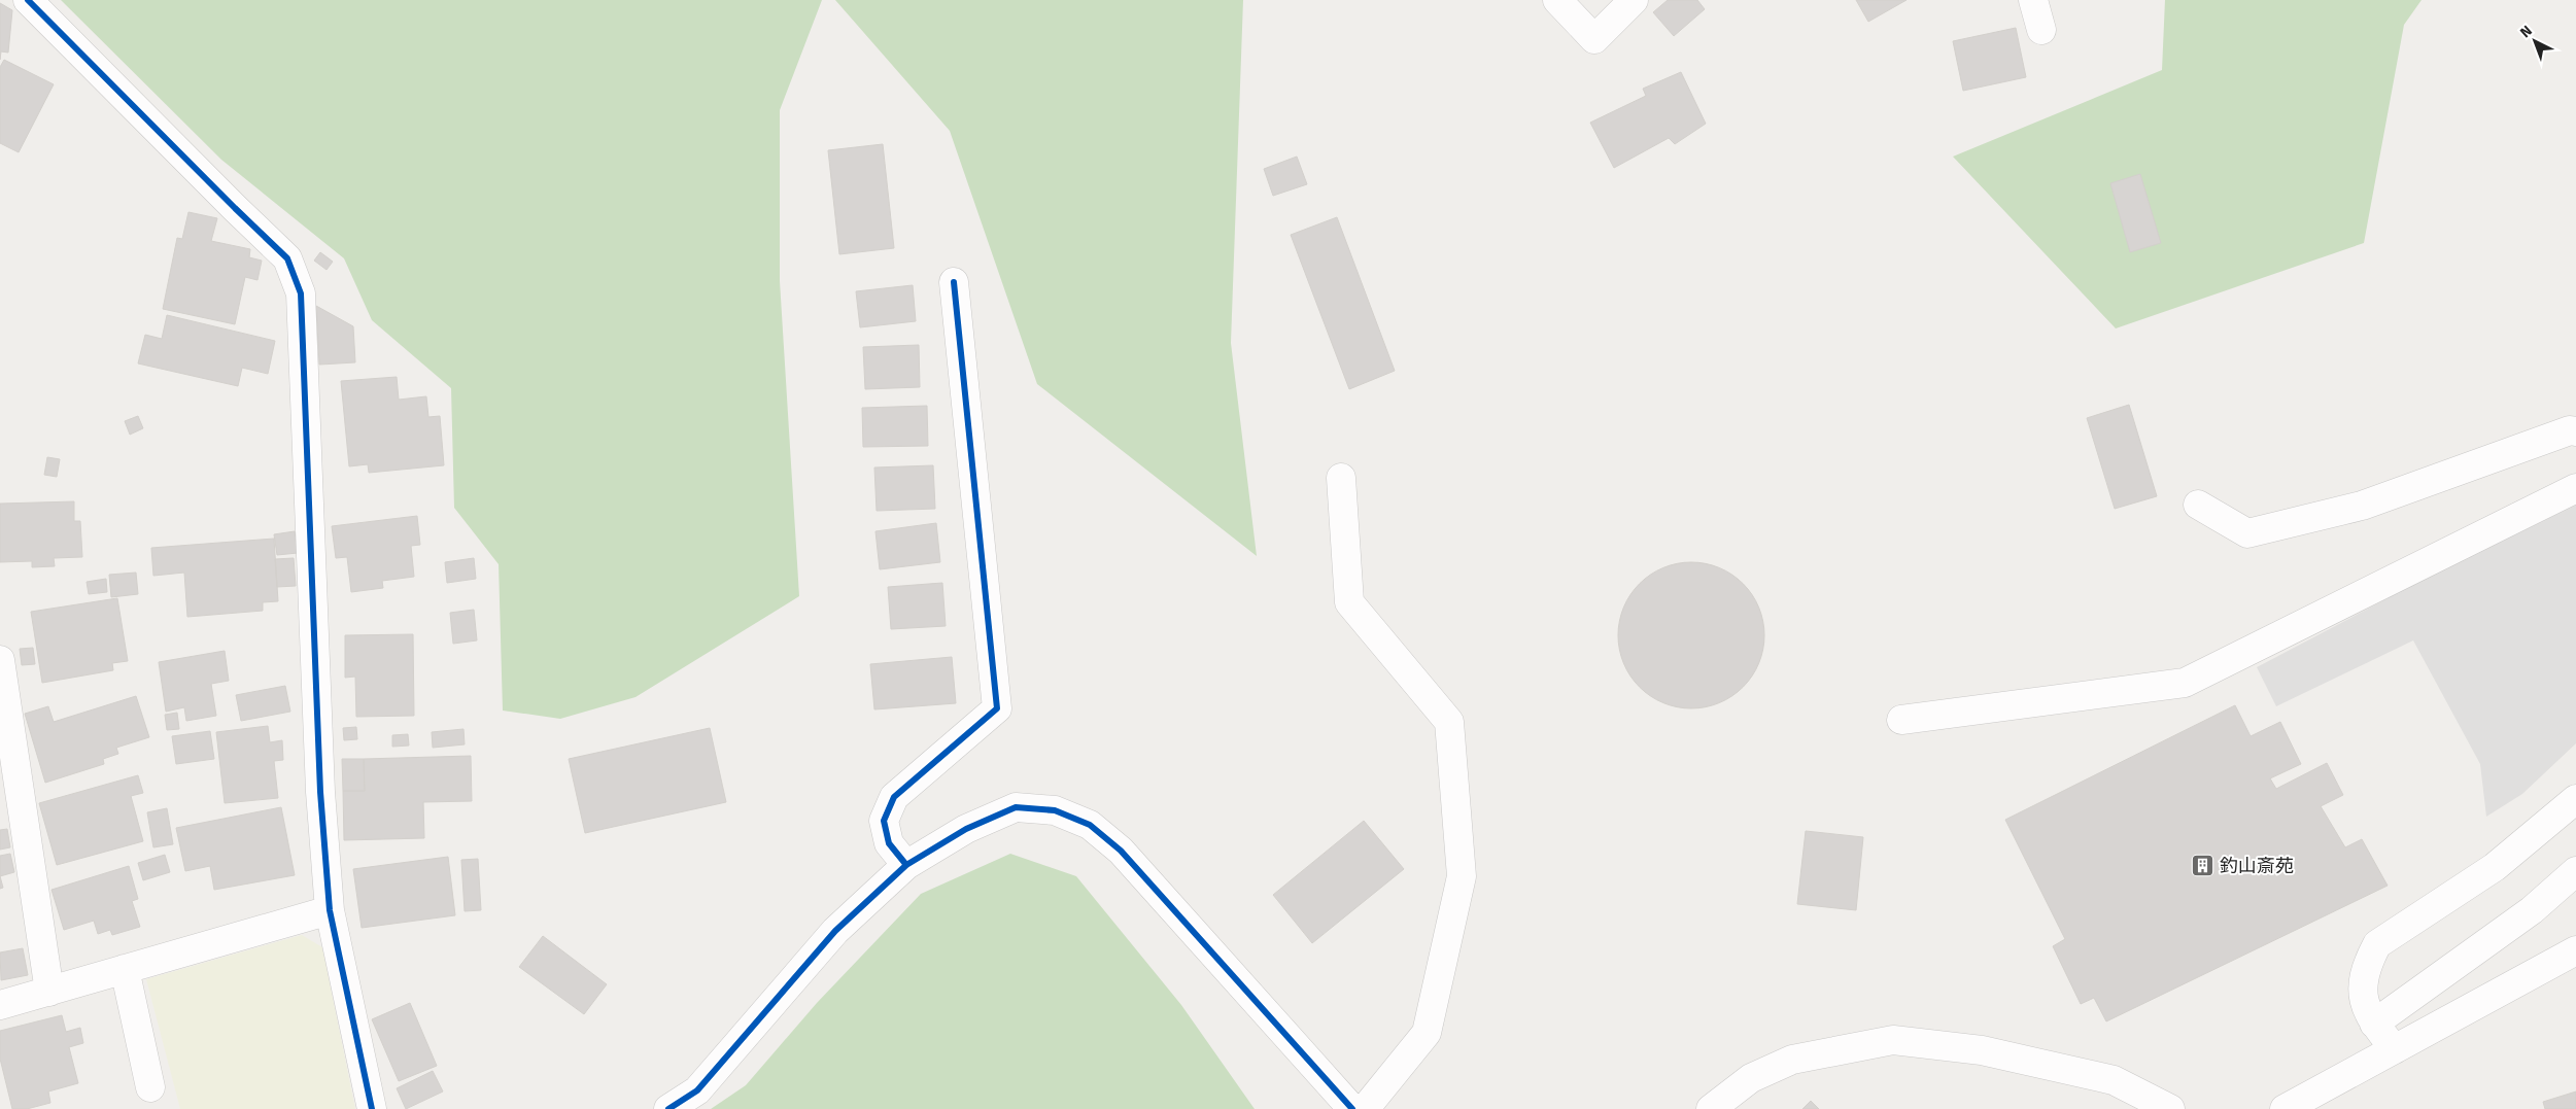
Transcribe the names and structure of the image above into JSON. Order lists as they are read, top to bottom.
{
  "places": {
    "building": ["釣山斎苑"]
  },
  "north": "top left"
}
